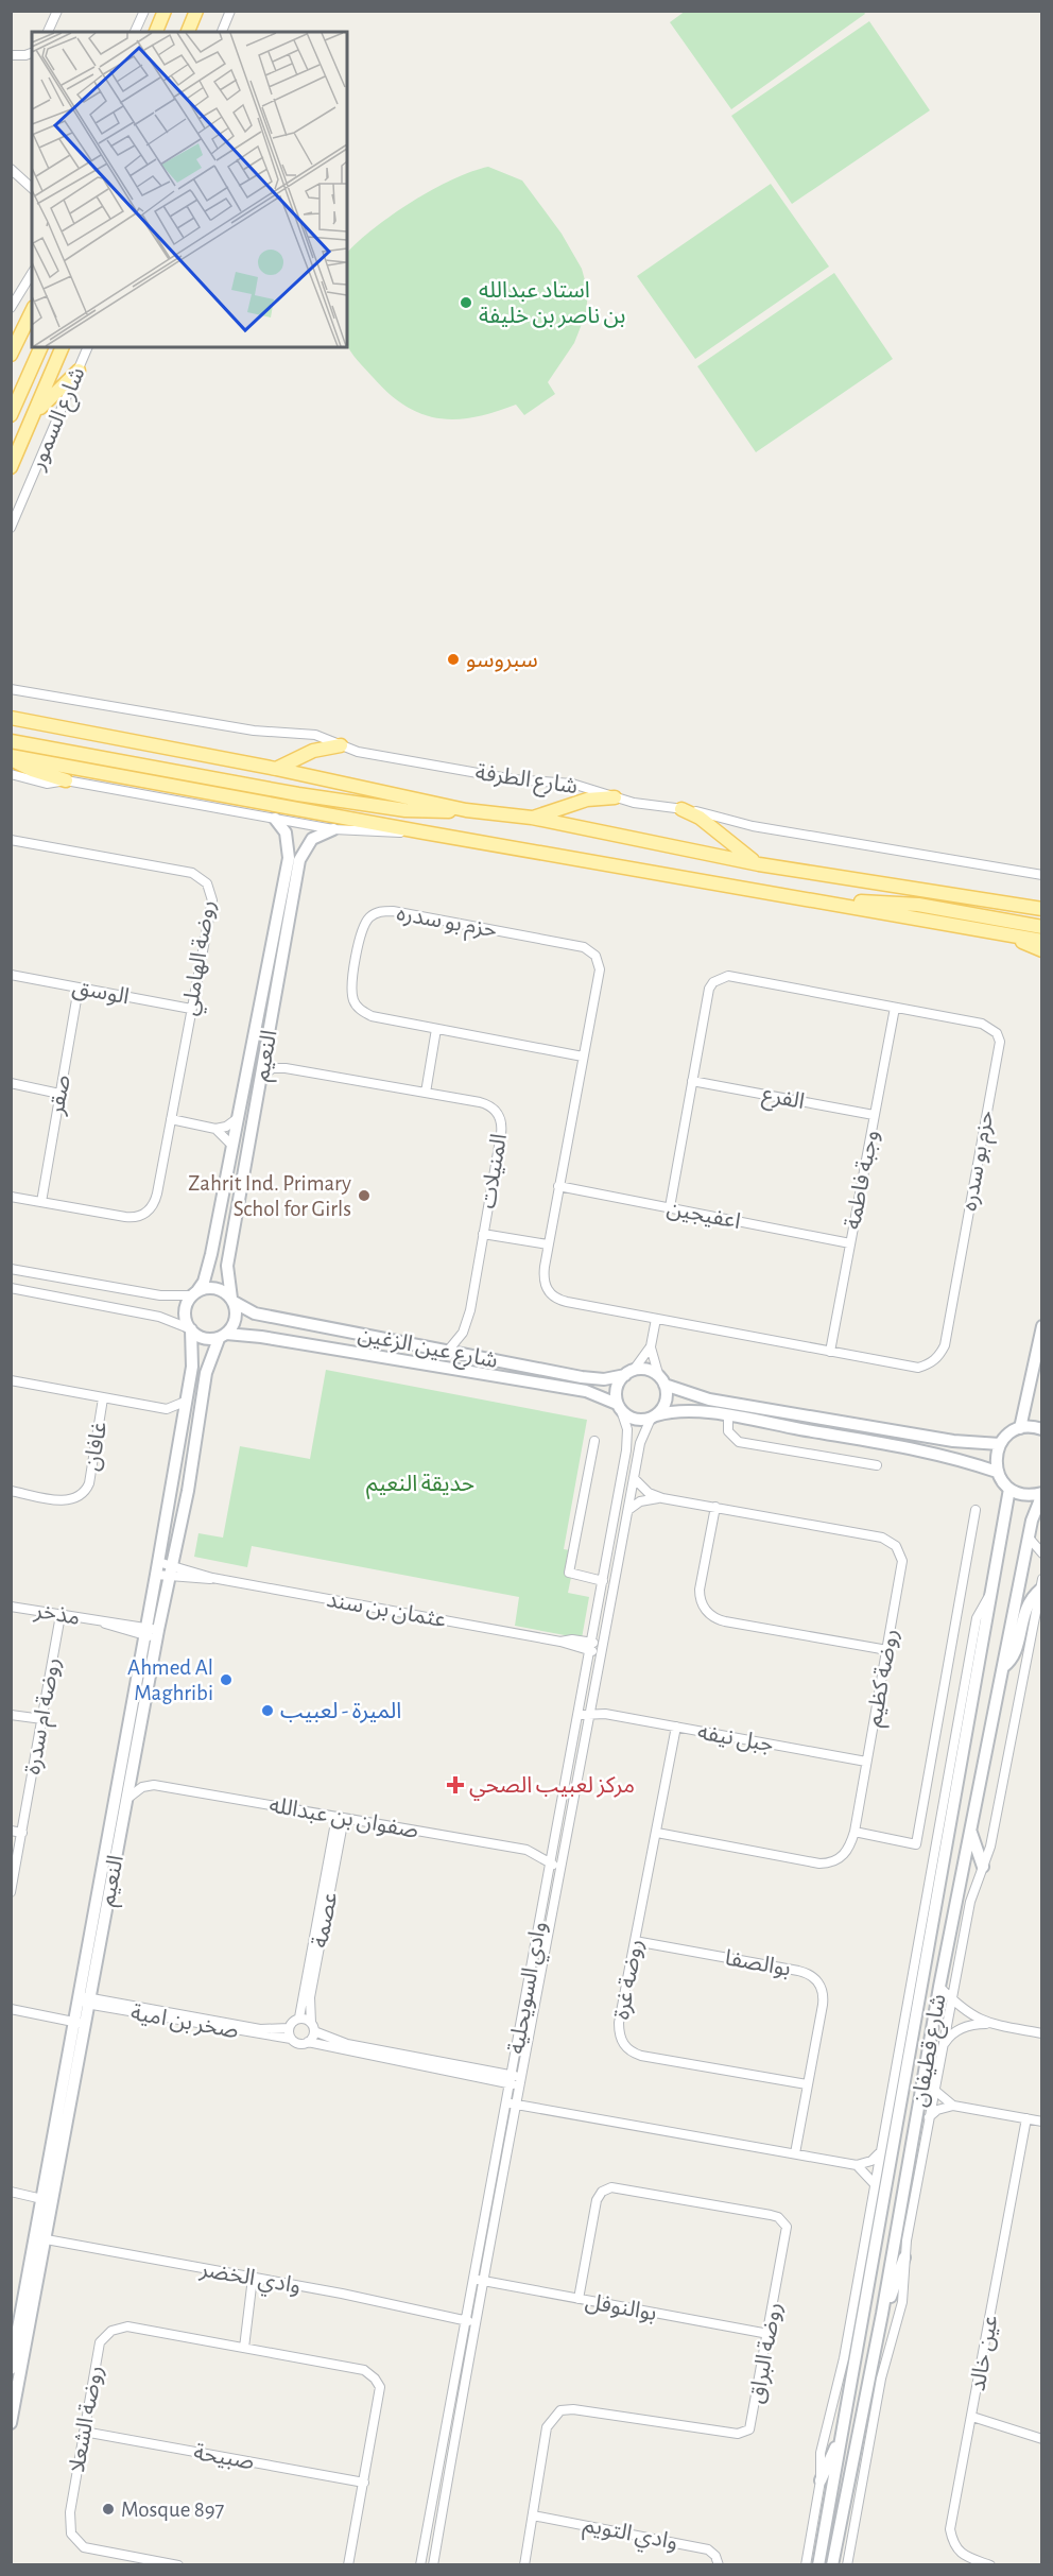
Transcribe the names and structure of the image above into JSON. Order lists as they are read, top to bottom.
{
  "streets": {
    "main road": ["شارع السمور", "شارع الطرفة"],
    "street": [
      "حزم بو سدره",
      "روضة الهاملي",
      "الوسق",
      "النعيم",
      "صقر",
      "الفرع",
      "المنيلات",
      "وجبة فاطمة",
      "اعفيجين",
      "شارع عين الزغين",
      "غافان",
      "عثمان بن سند",
      "مذخر",
      "روضة كظيم",
      "روضة ام سدرة",
      "جبل نيفه",
      "صفوان بن عبدالله",
      "عصمة",
      "بوالصفا",
      "روضة غرة",
      "وادي السويحلية",
      "صخر بن امية",
      "شارع قطيفان",
      "وادي الخضر",
      "بوالنوفل",
      "روضة البراق",
      "عين خالد",
      "روضة الشعلا",
      "صبيحة",
      "وادي التويم"
    ]
  },
  "crossings": [
    ["حزم بو سدره", "الفرع"],
    ["حزم بو سدره", "وجبة فاطمة"],
    ["حزم بو سدره", "اعفيجين"],
    ["روضة الهاملي", "الوسق"],
    ["روضة الهاملي", "صقر"],
    ["الوسق", "صقر"],
    ["النعيم", "المنيلات"],
    ["النعيم", "شارع عين الزغين"],
    ["النعيم", "عثمان بن سند"],
    ["النعيم", "مذخر"],
    ["النعيم", "صفوان بن عبدالله"],
    ["النعيم", "صخر بن امية"],
    ["النعيم", "وادي الخضر"],
    ["الفرع", "وجبة فاطمة"],
    ["المنيلات", "شارع عين الزغين"],
    ["وجبة فاطمة", "اعفيجين"],
    ["شارع عين الزغين", "وادي السويحلية"],
    ["عثمان بن سند", "وادي السويحلية"],
    ["مذخر", "روضة ام سدرة"],
    ["روضة كظيم", "جبل نيفه"],
    ["روضة كظيم", "روضة غرة"],
    ["روضة كظيم", "وادي السويحلية"],
    ["جبل نيفه", "روضة غرة"],
    ["جبل نيفه", "وادي السويحلية"],
    ["صفوان بن عبدالله", "عصمة"],
    ["صفوان بن عبدالله", "وادي السويحلية"],
    ["عصمة", "صخر بن امية"],
    ["بوالصفا", "روضة غرة"],
    ["وادي السويحلية", "وادي الخضر"],
    ["وادي السويحلية", "بوالنوفل"],
    ["بوالنوفل", "روضة البراق"],
    ["روضة البراق", "وادي التويم"],
    ["روضة الشعلا", "صبيحة"]
  ],
  "parks": ["حديقة النعيم"],
  "places": {
    "other": [
      "استاد عبدالله بن ناصر بن خليفة",
      "سبروسو",
      "Zahrit Ind. Primary Schol for Girls",
      "Ahmed Al Maghribi",
      "الميرة - لعبيب",
      "Mosque 897"
    ],
    "health": ["مركز لعبيب الصحي"]
  }
}
